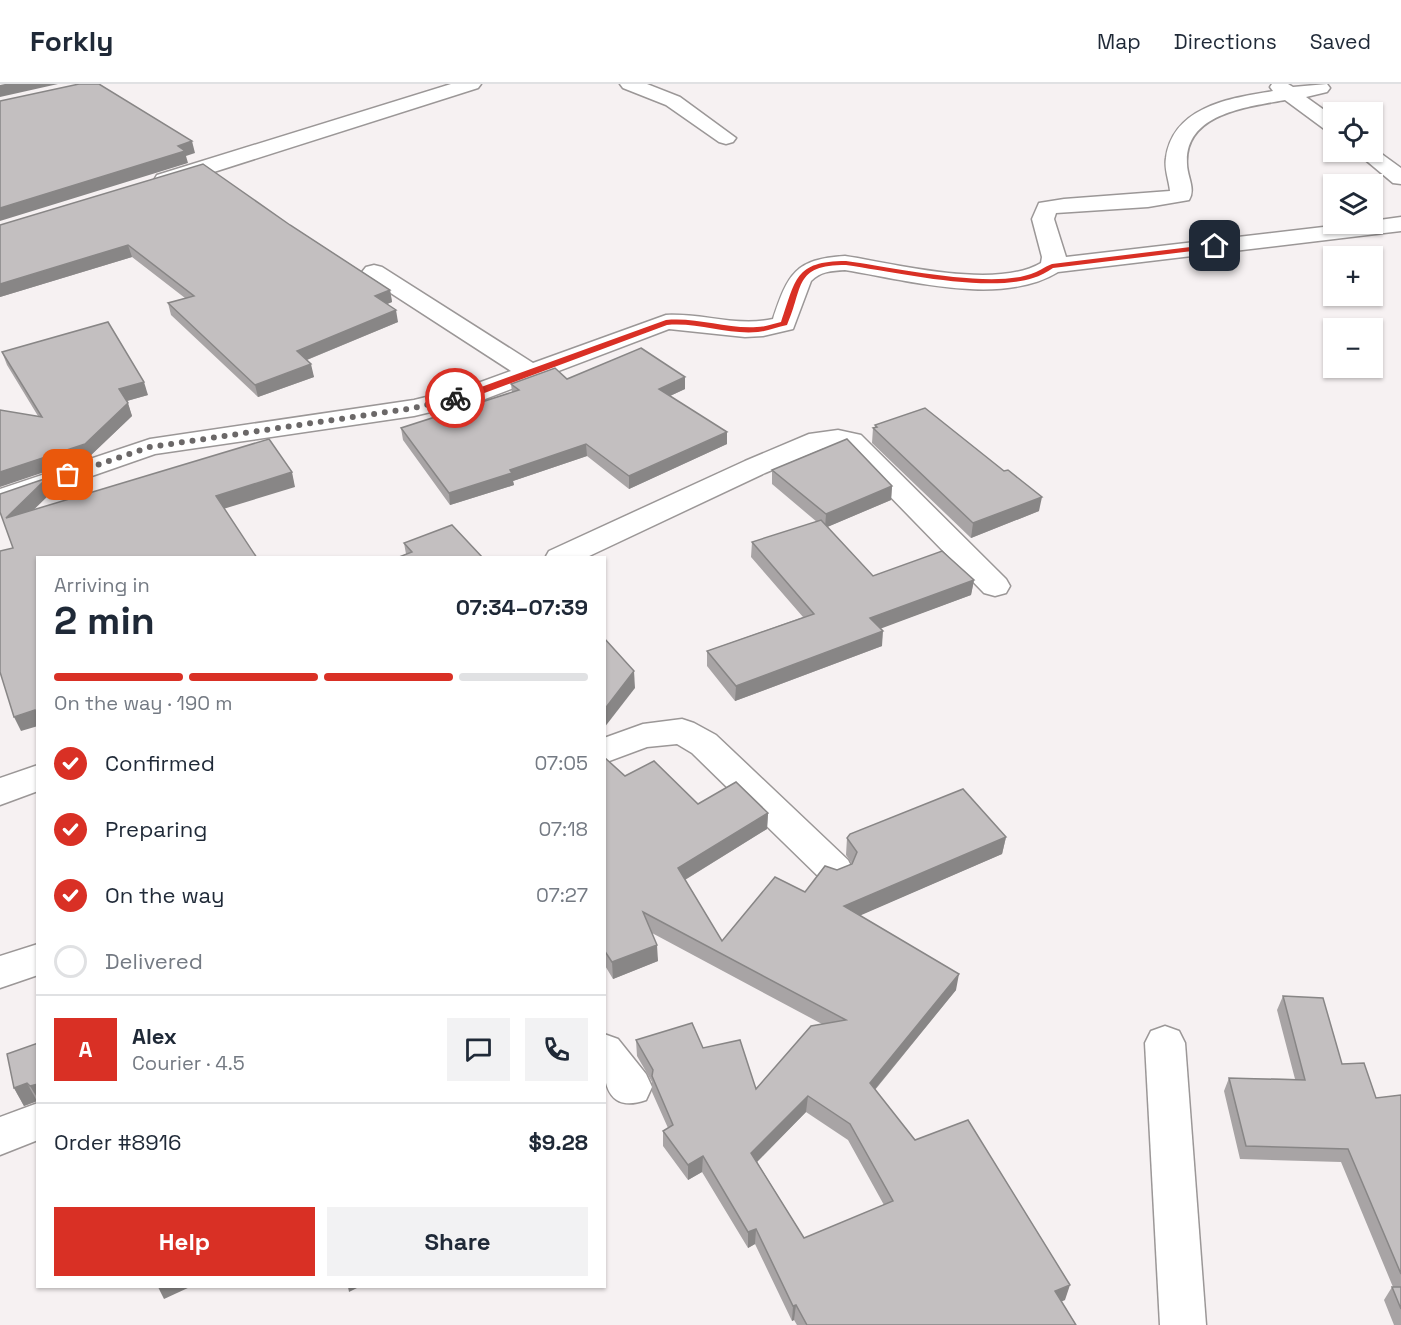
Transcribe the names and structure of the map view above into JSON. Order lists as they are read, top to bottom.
{
  "page": {
    "header": "Forkly",
    "nav": ["Map", "Directions", "Saved"],
    "map_buttons": ["+", "−"],
    "heading": ["2 min", "Arriving in", "07:34–07:39"],
    "panel": [
      "Alex",
      "Courier · 4.5",
      "Order #8916",
      "$9.28"
    ],
    "bar": "On the way · 190 m",
    "list": [
      ["Confirmed", "07:05"],
      ["Preparing", "07:18"],
      ["On the way", "07:27"],
      "Delivered"
    ],
    "round": "A",
    "buttons": ["Help", "Share"]
  }
}
